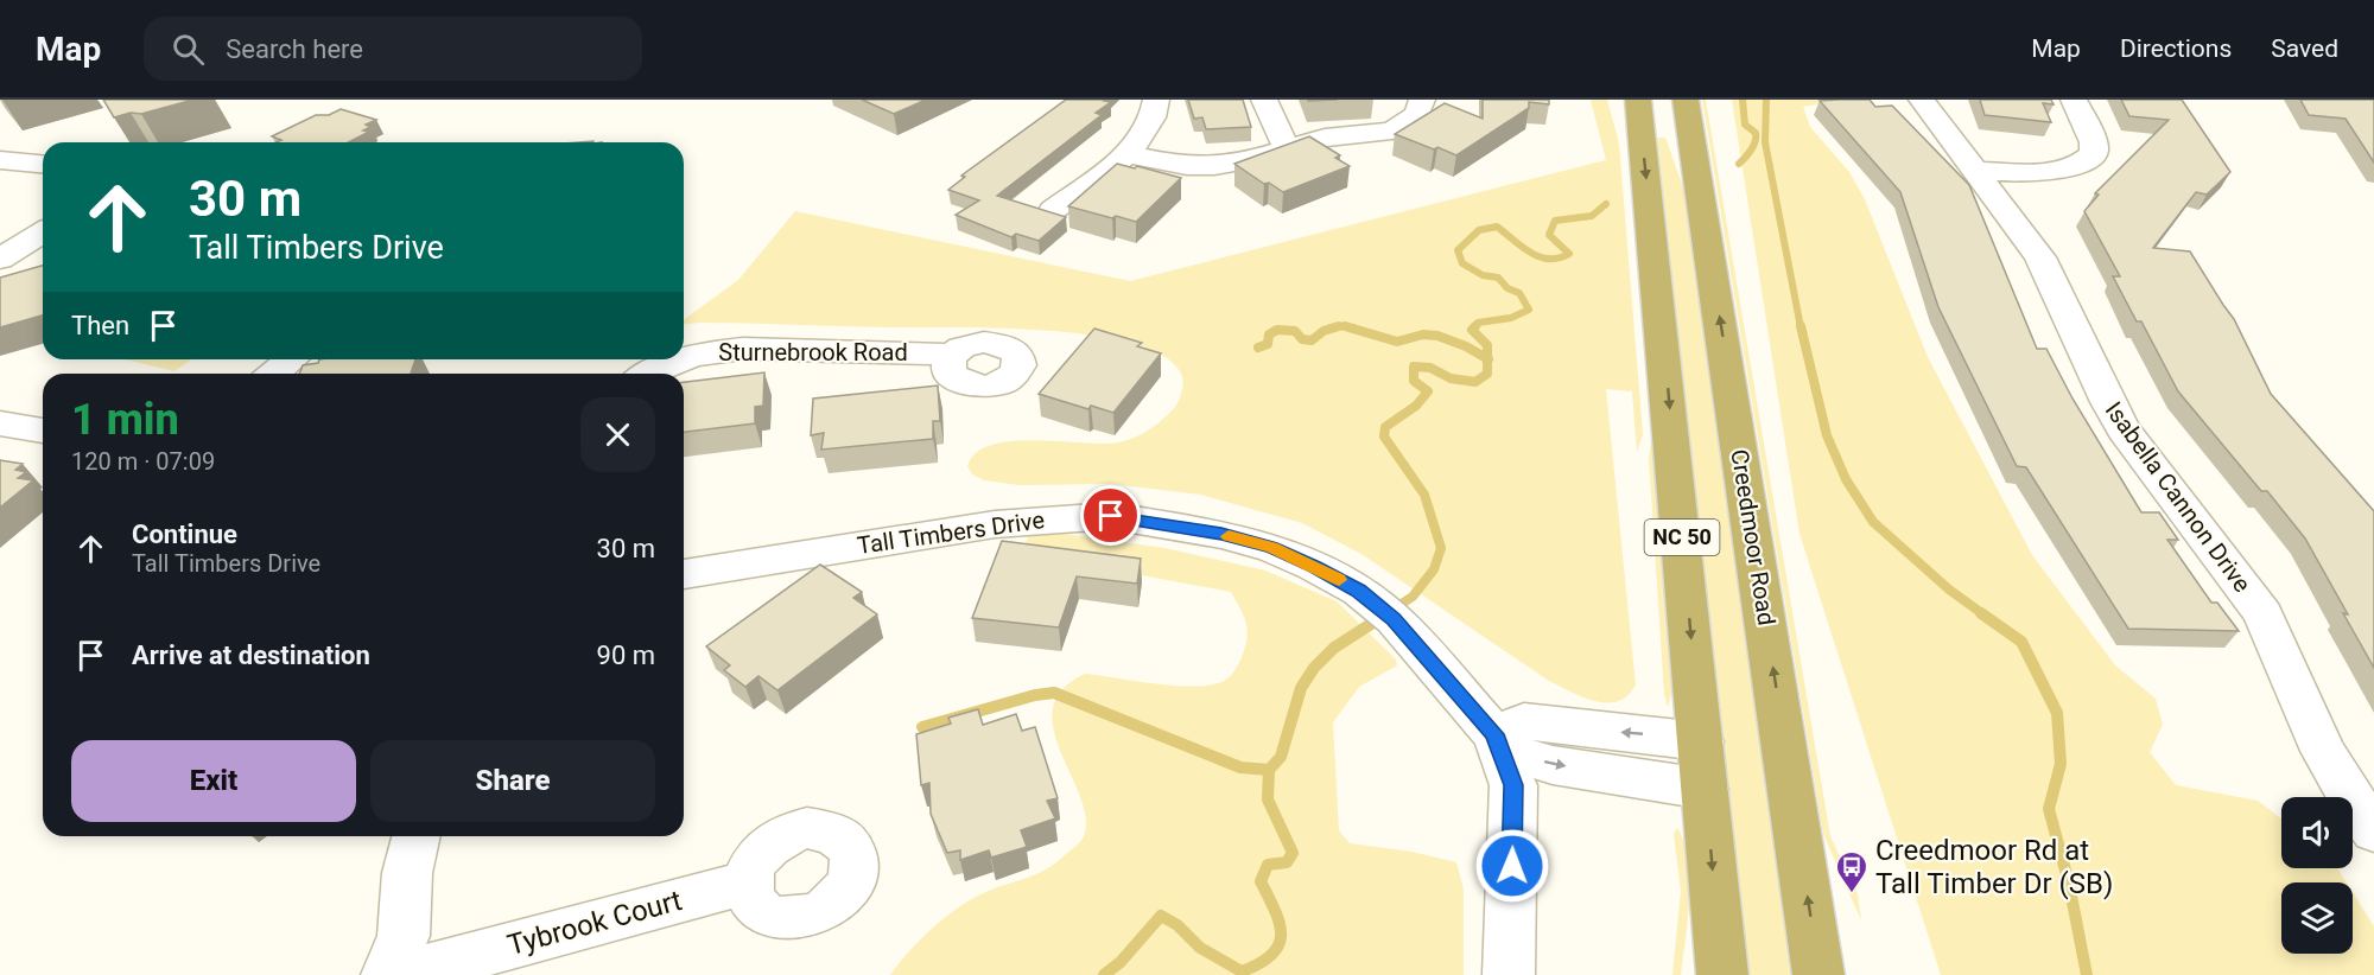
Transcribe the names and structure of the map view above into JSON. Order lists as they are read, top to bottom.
{
  "streets": {
    "main road": ["NC 50", "Creedmoor Road"],
    "street": [
      "Sturnebrook Road",
      "Isabella Cannon Drive",
      "Tall Timbers Drive",
      "Tybrook Court"
    ]
  },
  "crossings": [
    ["Tall Timbers Drive", "NC 50"]
  ],
  "places": {
    "bus stop": ["Creedmoor Rd at Tall Timber Dr (SB)"]
  },
  "page": {
    "header": "Map",
    "search": "Search here",
    "nav": ["Map", "Directions", "Saved"],
    "turn": ["30 m", "Tall Timbers Drive"],
    "then": "Then",
    "heading": ["1 min", "120 m · 07:09"],
    "list": [
      {
        "name": "Continue",
        "note": "Tall Timbers Drive",
        "value": "30 m"
      },
      {
        "name": "Arrive at destination",
        "value": "90 m"
      }
    ],
    "buttons": ["Exit", "Share"]
  }
}
